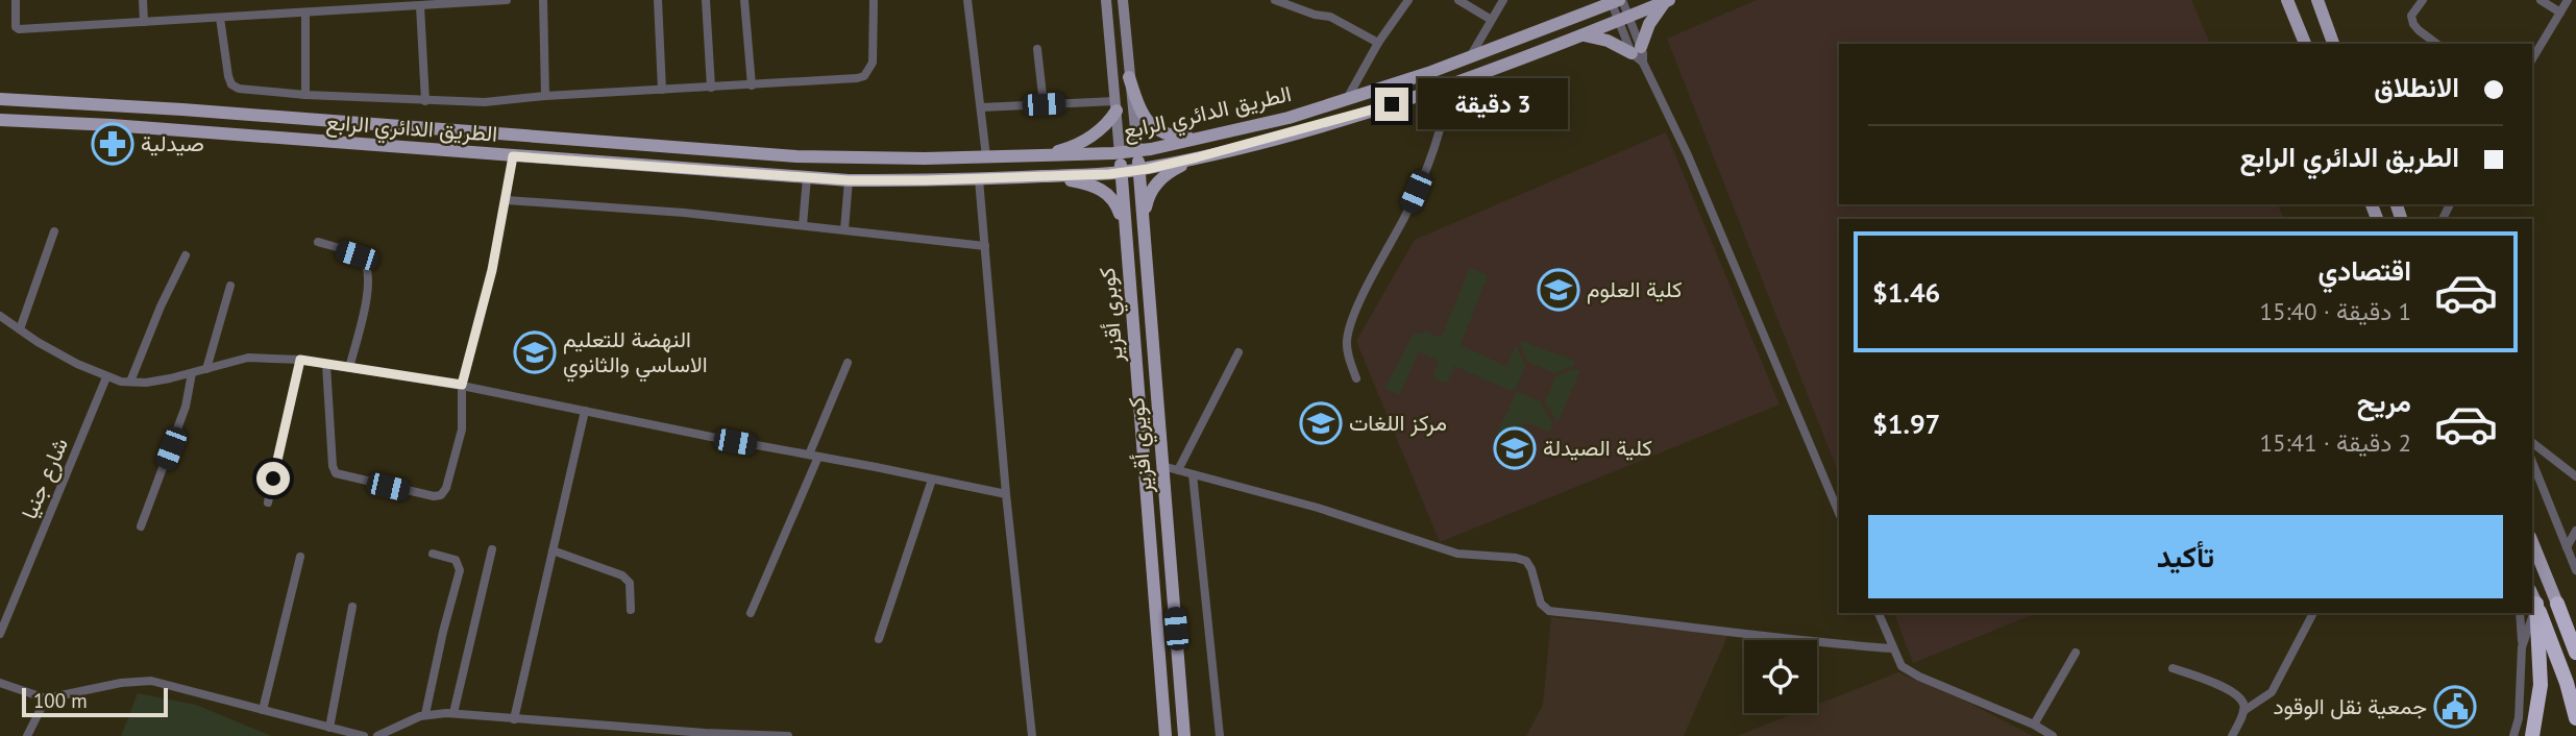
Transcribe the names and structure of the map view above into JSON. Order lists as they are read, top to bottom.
{
  "streets": {
    "main road": ["الطريق الدائري الرابع", "كوبري أقزير", "كويري أقزير"],
    "street": ["شارع جنيا"]
  },
  "crossings": [
    ["الطريق الدائري الرابع", "كوبري أقزير"],
    ["الطريق الدائري الرابع", "كويري أقزير"]
  ],
  "places": {
    "pharmacy": ["صيدلية"],
    "school or university": [
      "كلية العلوم",
      "النهضة للتعليم الاساسي والثانوي",
      "مركز اللغات",
      "كلية الصيدلة"
    ],
    "public building": ["جمعية نقل الوقود"]
  },
  "scale_bar": "100 m",
  "page": {
    "banner": ["الانطلاق", "الطريق الدائري الرابع"],
    "bubble": "3 دقيقة",
    "list": [
      {
        "name": "اقتصادي",
        "note": "1 دقيقة · 15:40",
        "value": "$1.46"
      },
      {
        "name": "مريح",
        "note": "2 دقيقة · 15:41",
        "value": "$1.97"
      }
    ],
    "buttons": "تأكيد",
    "scale": "100 m"
  }
}
